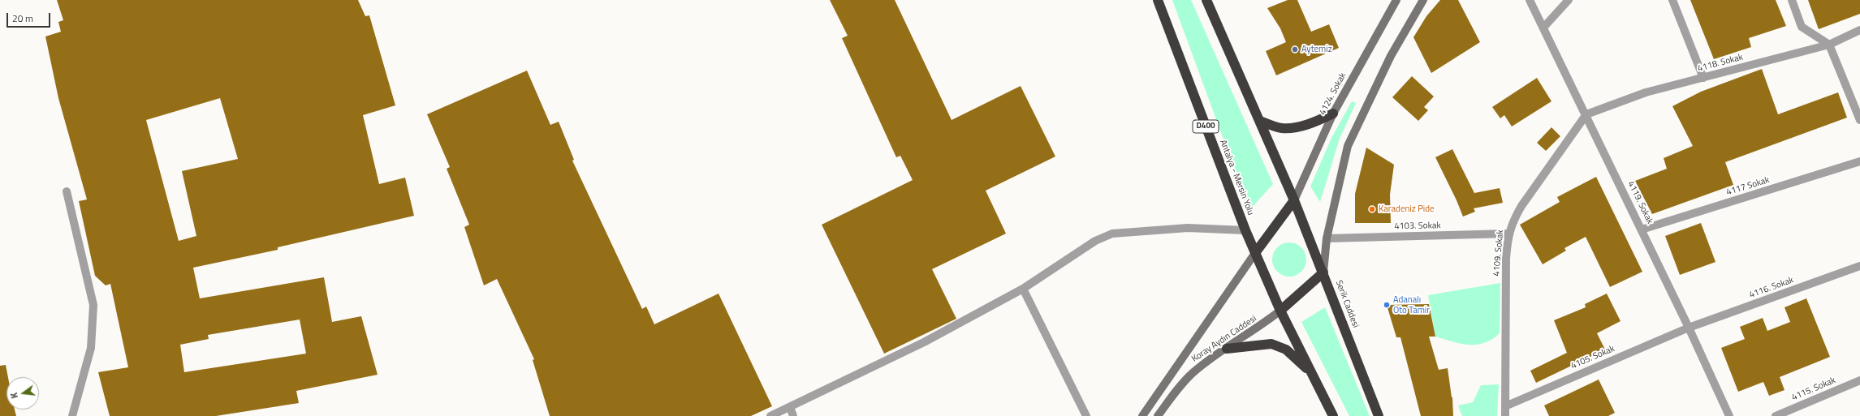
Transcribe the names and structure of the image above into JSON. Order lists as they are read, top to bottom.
{
  "streets": {
    "highway": ["D400", "Antalya - Mersin Yolu", "Serik Caddesi"],
    "main road": ["4124. Sokak", "Koray Aydın Caddesi"],
    "street": [
      "4118. Sokak",
      "4117 Sokak",
      "4119. Sokak",
      "4103. Sokak",
      "4109. Sokak",
      "4116. Sokak",
      "4105. Sokak",
      "4115. Sokak"
    ]
  },
  "crossings": [
    ["4118. Sokak", "4119. Sokak"],
    ["4118. Sokak", "4109. Sokak"],
    ["4124. Sokak", "Serik Caddesi"],
    ["D400", "Antalya - Mersin Yolu"],
    ["D400", "Koray Aydın Caddesi"],
    ["4117 Sokak", "4119. Sokak"],
    ["4119. Sokak", "4109. Sokak"],
    ["4119. Sokak", "4116. Sokak"],
    ["4119. Sokak", "4105. Sokak"],
    ["4103. Sokak", "4109. Sokak"],
    ["4109. Sokak", "4105. Sokak"],
    ["4116. Sokak", "4105. Sokak"]
  ],
  "places": ["Aytemiz", "Karadeniz Pide", "Adanalı Oto Tamir"],
  "scale_bar": "20 m",
  "north": "left"
}
